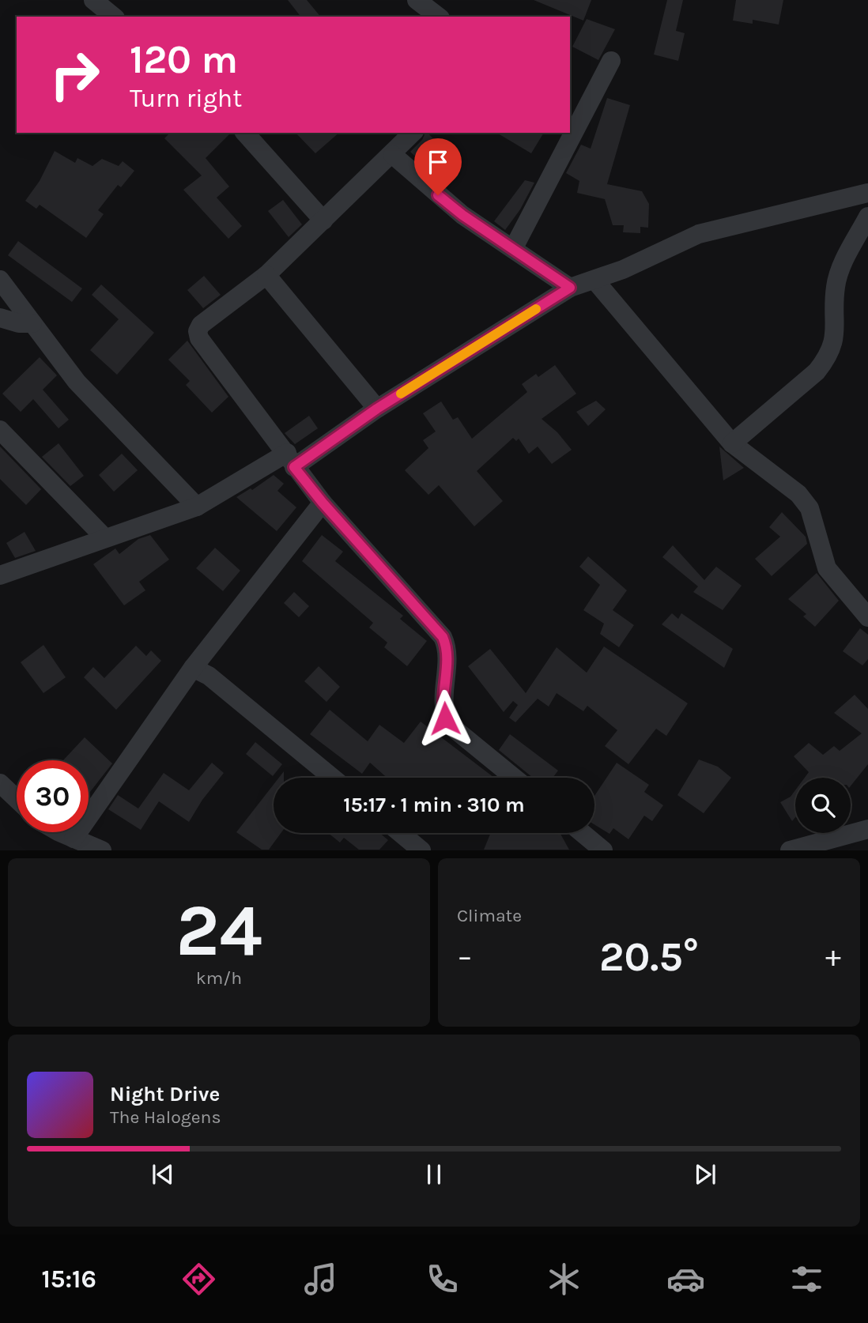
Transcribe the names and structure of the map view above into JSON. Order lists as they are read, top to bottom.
{
  "page": {
    "turn": ["120 m", "Turn right"],
    "limit": "30",
    "trip": "15:17 · 1 min · 310 m",
    "tile": [
      ["24", "km/h"],
      "Climate"
    ],
    "heat": ["−", "20.5°", "+"],
    "song": ["Night Drive", "The Halogens"],
    "tabs": "15:16"
  }
}
